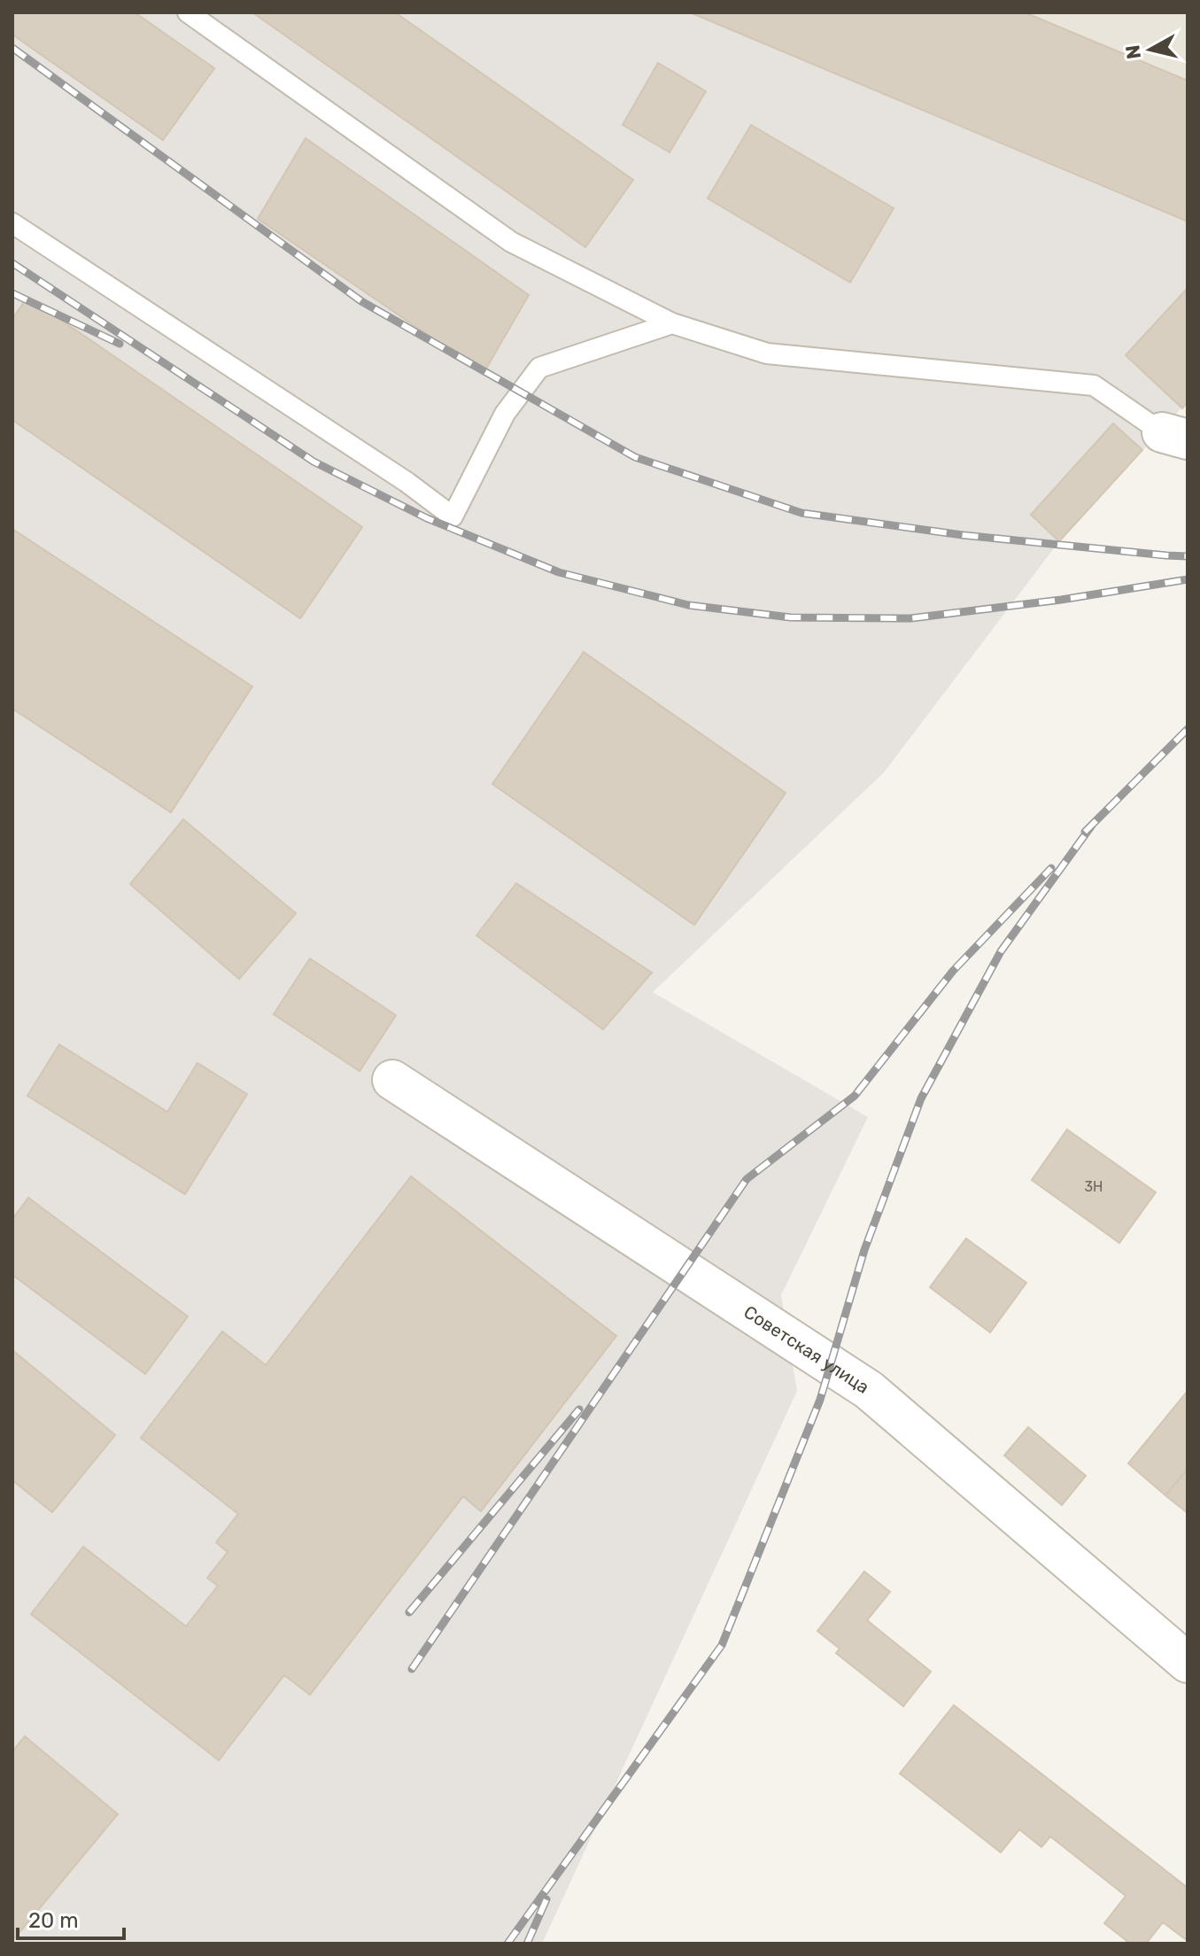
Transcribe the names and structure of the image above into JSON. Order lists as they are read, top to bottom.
{
  "streets": {
    "street": ["Советская улица"]
  },
  "house_numbers": ["3Н"],
  "scale_bar": "20 m",
  "north": "left"
}
